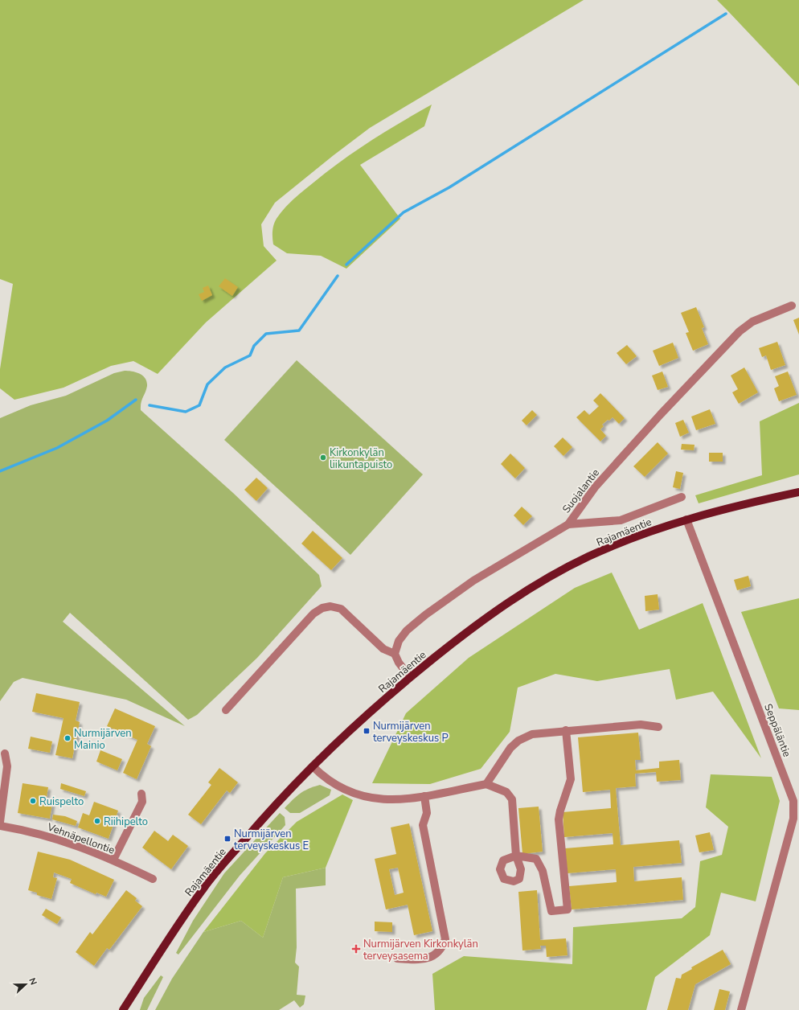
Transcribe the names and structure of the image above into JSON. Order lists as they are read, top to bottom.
{
  "streets": {
    "main road": ["Rajamäentie"],
    "street": ["Suojalantie", "Seppäläntie", "Vehnäpellontie"]
  },
  "crossings": [
    ["Rajamäentie", "Seppäläntie"]
  ],
  "places": {
    "other": [
      "Kirkonkylän liikuntapuisto",
      "Nurmijärven Mainio",
      "Ruispelto",
      "Riihipelto"
    ],
    "transit": ["Nurmijärven terveyskeskus P", "Nurmijärven terveyskeskus E"],
    "health": ["Nurmijärven Kirkonkylän terveysasema"]
  },
  "north": "right"
}
